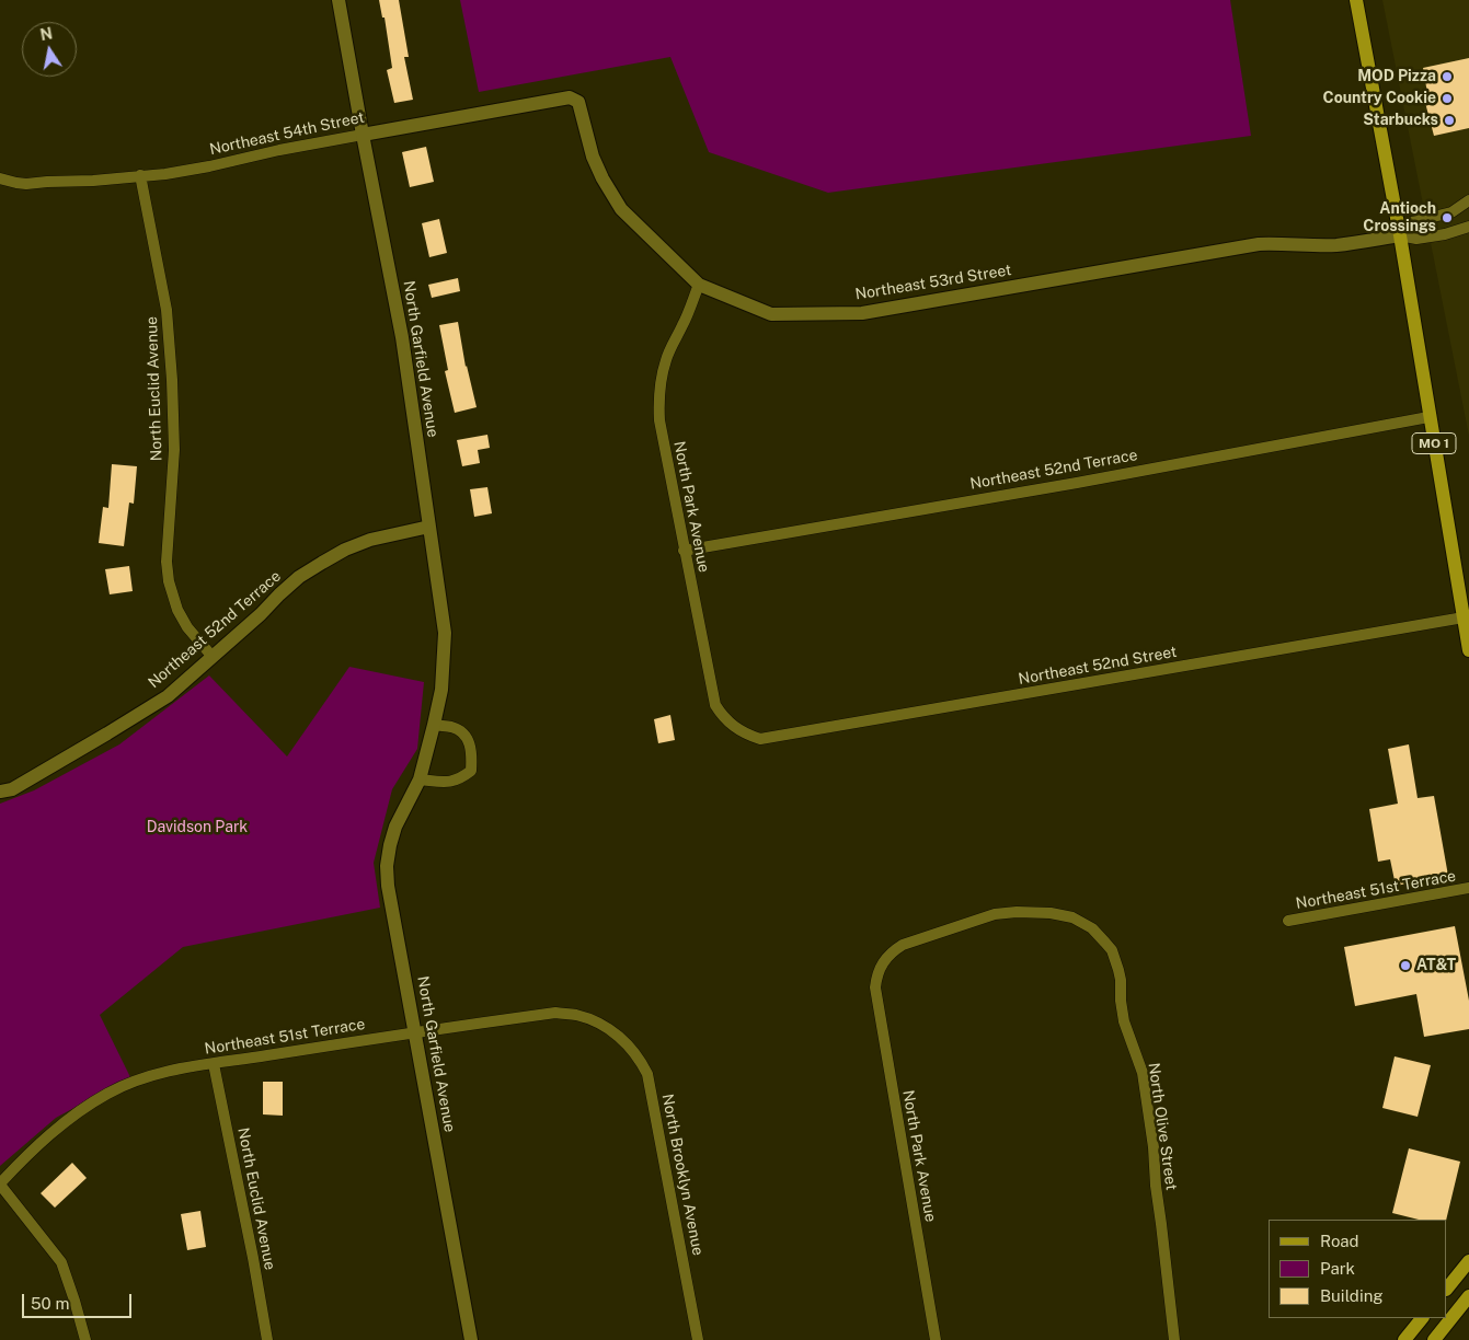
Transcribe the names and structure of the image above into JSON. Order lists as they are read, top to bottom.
{
  "streets": {
    "main road": ["MO 1"],
    "street": [
      "Northeast 54th Street",
      "Northeast 53rd Street",
      "North Garfield Avenue",
      "North Euclid Avenue",
      "Northeast 52nd Terrace",
      "North Park Avenue",
      "Northeast 52nd Street",
      "Northeast 51st Terrace",
      "North Olive Street",
      "North Brooklyn Avenue"
    ]
  },
  "crossings": [
    ["Northeast 54th Street", "Northeast 53rd Street"],
    ["Northeast 54th Street", "North Garfield Avenue"],
    ["Northeast 54th Street", "North Euclid Avenue"],
    ["Northeast 53rd Street", "MO 1"],
    ["Northeast 53rd Street", "North Park Avenue"],
    ["North Garfield Avenue", "Northeast 52nd Terrace"],
    ["North Garfield Avenue", "Northeast 51st Terrace"],
    ["North Euclid Avenue", "Northeast 52nd Terrace"],
    ["North Euclid Avenue", "Northeast 51st Terrace"],
    ["MO 1", "Northeast 52nd Terrace"],
    ["MO 1", "Northeast 52nd Street"],
    ["Northeast 52nd Terrace", "North Park Avenue"],
    ["North Park Avenue", "Northeast 52nd Street"],
    ["North Park Avenue", "North Olive Street"],
    ["Northeast 51st Terrace", "North Brooklyn Avenue"]
  ],
  "parks": ["Davidson Park"],
  "places": [
    "MOD Pizza",
    "Country Cookie",
    "Starbucks",
    "Antioch Crossings",
    "AT&T"
  ],
  "legend": ["Road", "Park", "Building"],
  "scale_bar": "50 m",
  "north": "top"
}
